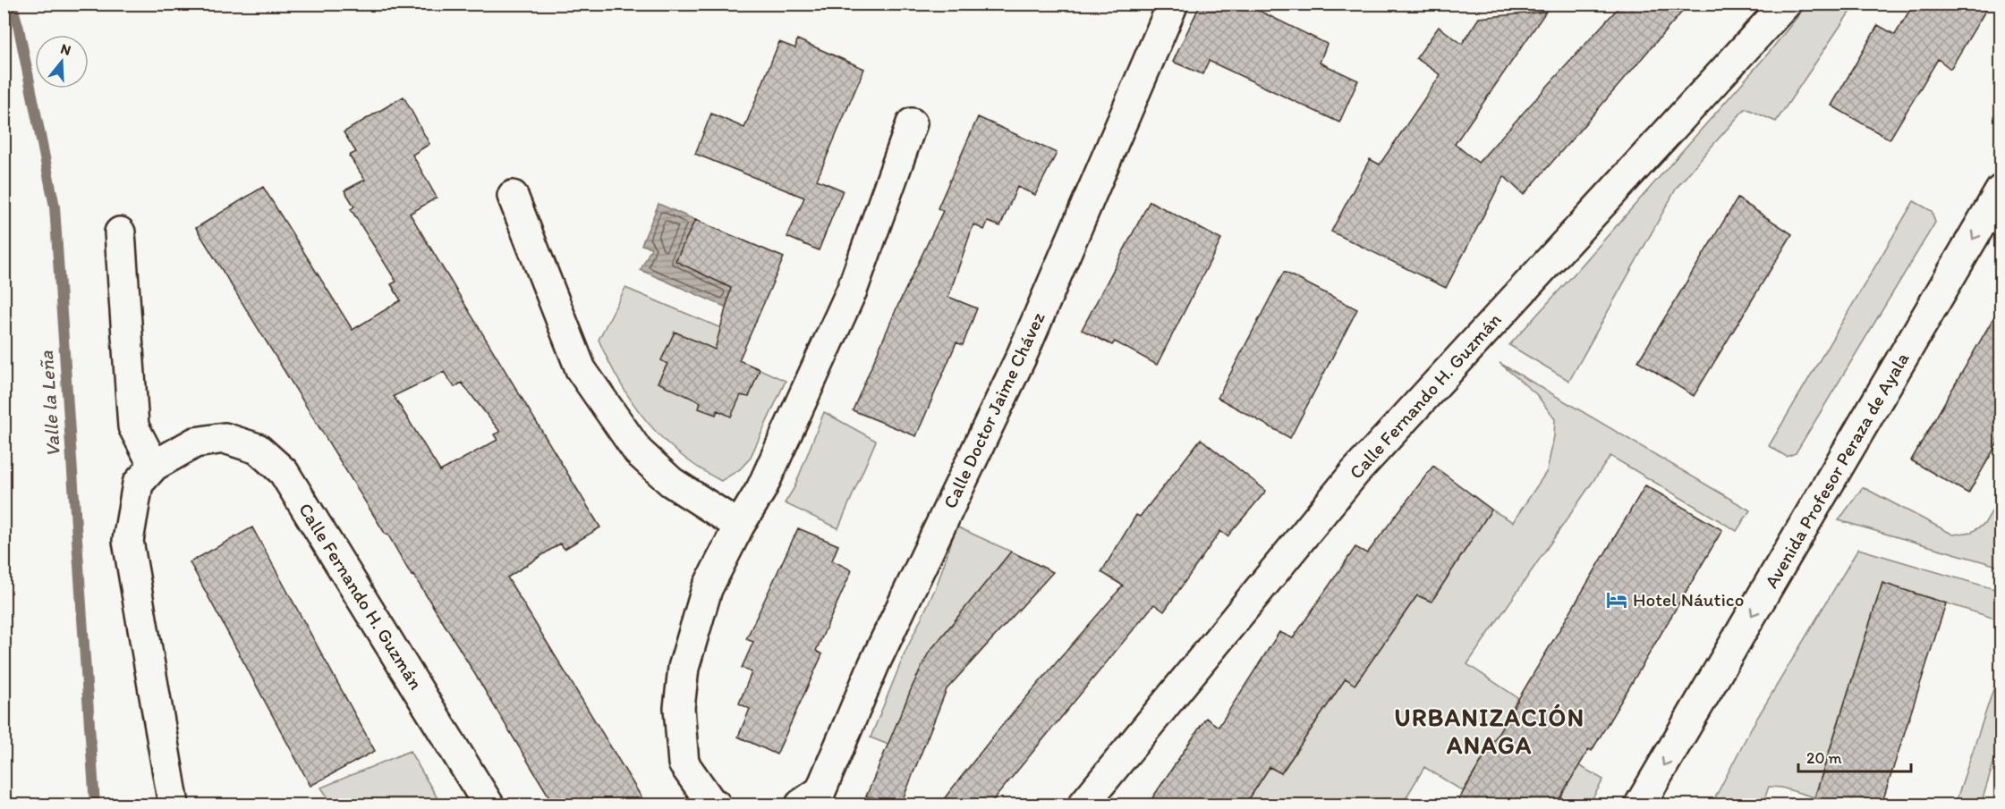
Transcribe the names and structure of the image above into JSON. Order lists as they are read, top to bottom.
{
  "streets": {
    "street": ["Calle Fernando H. Guzmán", "Calle Doctor Jaime Chávez", "Avenida Profesor Peraza de Ayala"]
  },
  "one_way": ["Avenida Profesor Peraza de Ayala"],
  "districts": ["URBANIZACIÓN ANAGA"],
  "water": ["Valle la Leña"],
  "places": {
    "hotel": ["Hotel Náutico"]
  },
  "scale_bar": "20 m",
  "north": "top"
}
